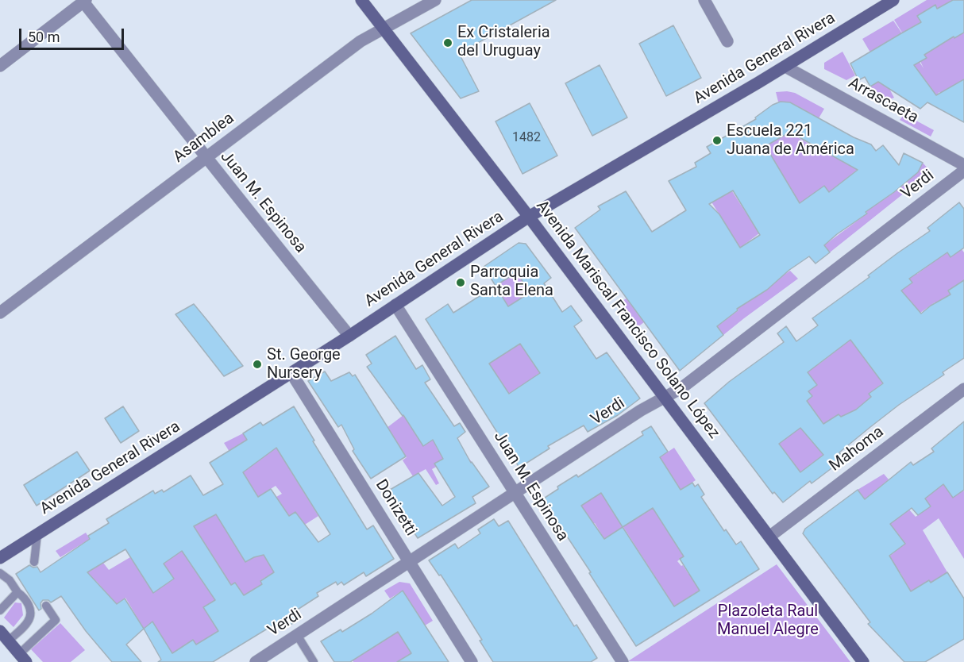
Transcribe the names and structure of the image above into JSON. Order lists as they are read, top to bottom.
{
  "streets": {
    "main road": ["Avenida General Rivera", "Avenida Mariscal Francisco Solano López"],
    "street": [
      "Arrascaeta",
      "Asamblea",
      "Verdi",
      "Juan M. Espinosa",
      "Mahoma",
      "Donizetti"
    ]
  },
  "crossings": [
    ["Avenida General Rivera", "Arrascaeta"],
    ["Avenida General Rivera", "Juan M. Espinosa"],
    ["Avenida General Rivera", "Avenida Mariscal Francisco Solano López"],
    ["Avenida General Rivera", "Donizetti"],
    ["Asamblea", "Juan M. Espinosa"],
    ["Asamblea", "Avenida Mariscal Francisco Solano López"],
    ["Verdi", "Juan M. Espinosa"],
    ["Verdi", "Avenida Mariscal Francisco Solano López"],
    ["Verdi", "Donizetti"],
    ["Avenida Mariscal Francisco Solano López", "Mahoma"]
  ],
  "parks": ["Plazoleta Raul Manuel Alegre"],
  "places": [
    "Ex Cristaleria del Uruguay",
    "Escuela 221 Juana de América",
    "Parroquia Santa Elena",
    "St. George Nursery"
  ],
  "house_numbers": ["1482"],
  "scale_bar": "50 m"
}
